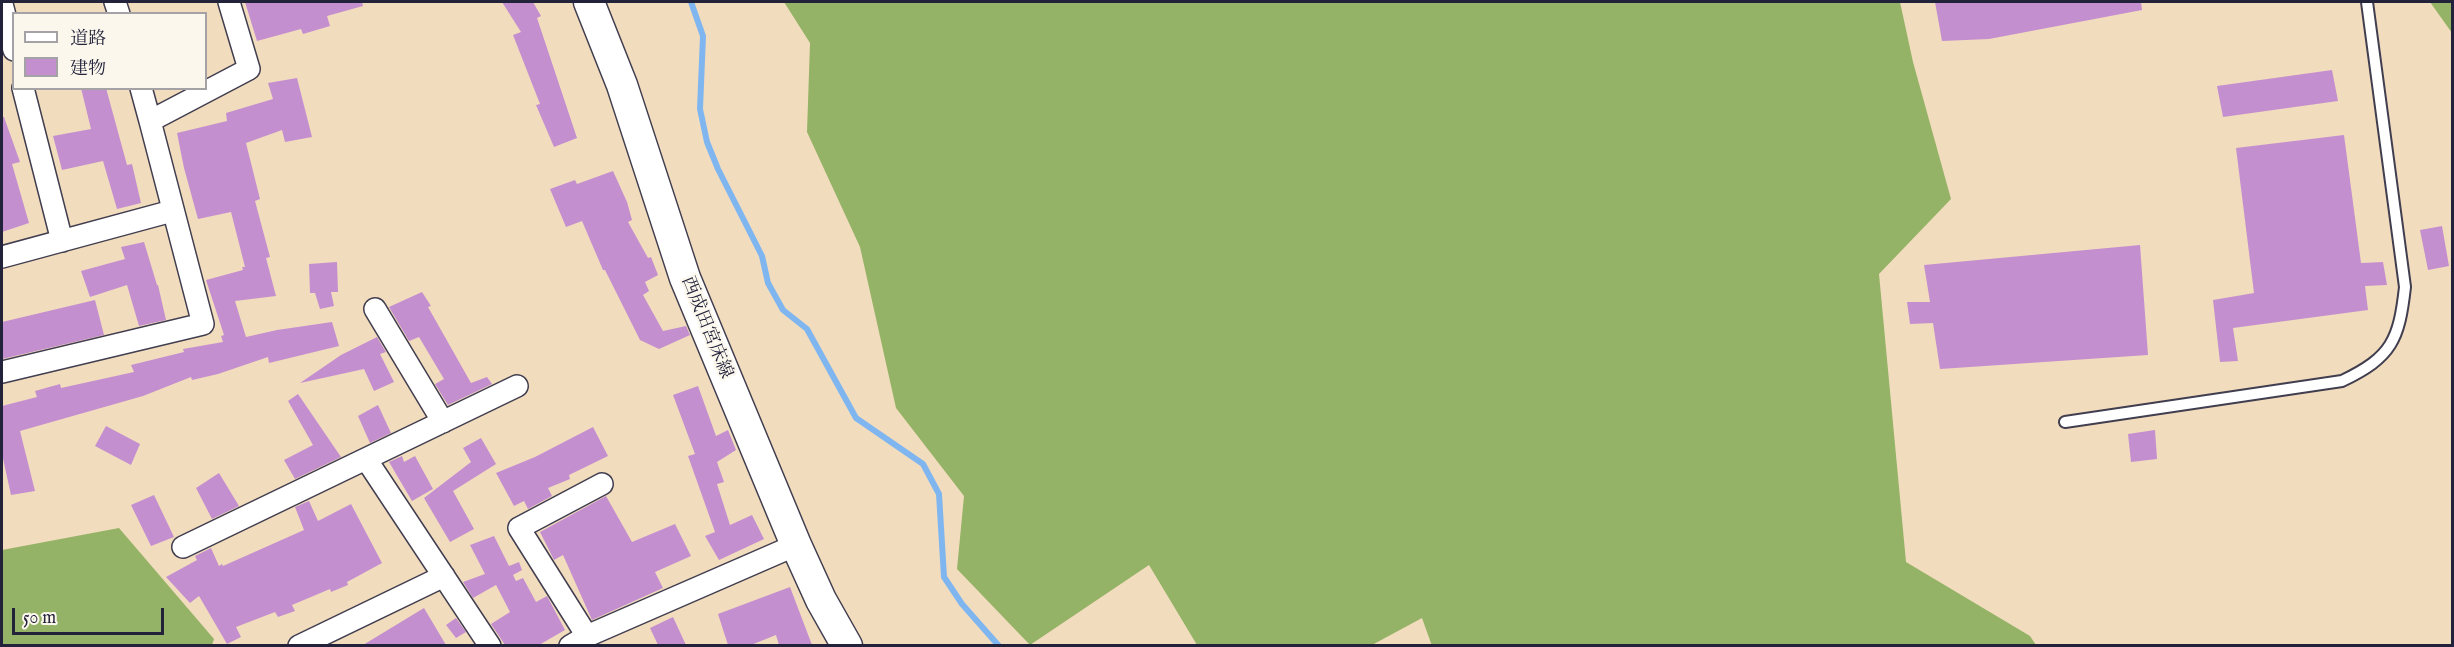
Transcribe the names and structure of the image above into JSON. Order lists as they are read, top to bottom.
{
  "streets": {
    "main road": ["西成田宮床線"]
  },
  "legend": ["道路", "建物"],
  "scale_bar": "50 m"
}
